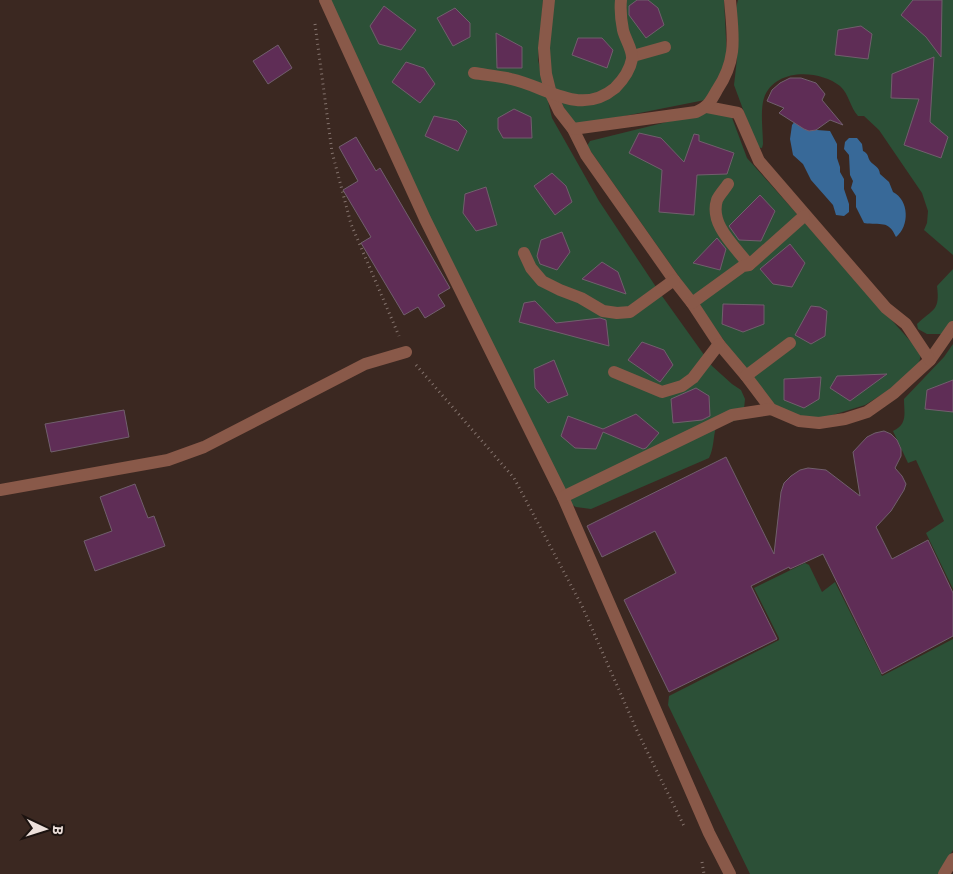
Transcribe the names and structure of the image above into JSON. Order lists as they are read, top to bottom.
{
  "north": "right"
}
